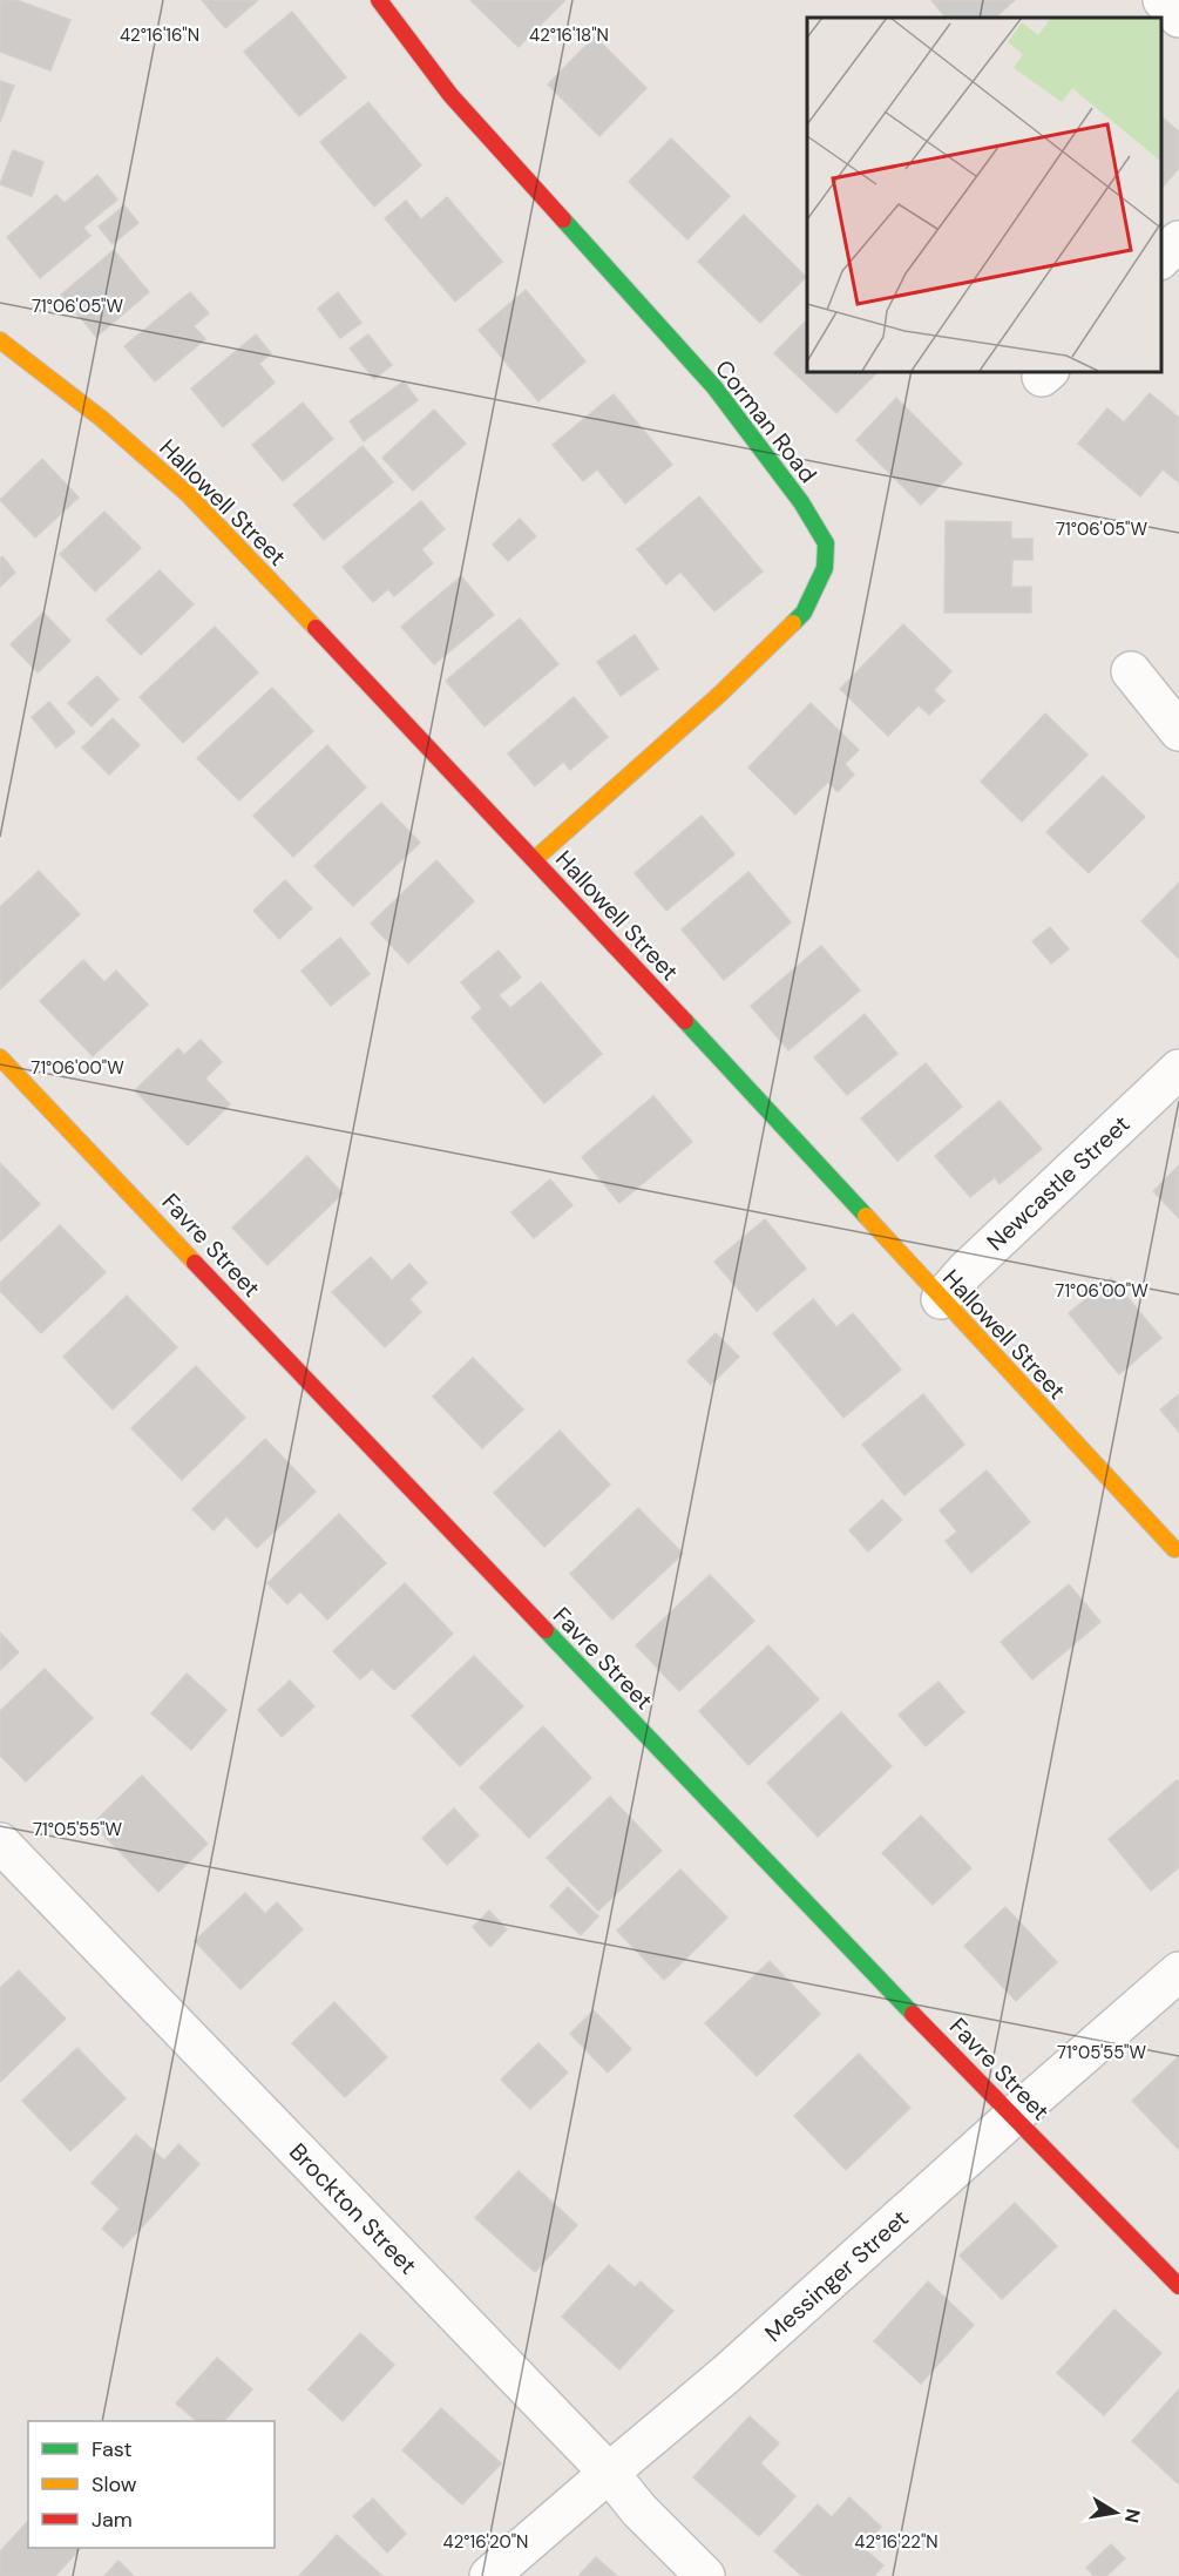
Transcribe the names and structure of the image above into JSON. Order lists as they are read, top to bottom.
{
  "streets": {
    "street": [
      "Corman Road",
      "Hallowell Street",
      "Newcastle Street",
      "Favre Street",
      "Brockton Street",
      "Messinger Street"
    ]
  },
  "crossings": [
    ["Corman Road", "Hallowell Street"],
    ["Hallowell Street", "Newcastle Street"],
    ["Favre Street", "Messinger Street"],
    ["Brockton Street", "Messinger Street"]
  ],
  "legend": ["Fast", "Slow", "Jam"],
  "north": "right",
  "coordinates": [
    "42°16'16\"N",
    "42°16'18\"N",
    "71°06'05\"W",
    "71°06'00\"W",
    "71°05'55\"W",
    "42°16'20\"N",
    "42°16'22\"N"
  ]
}
